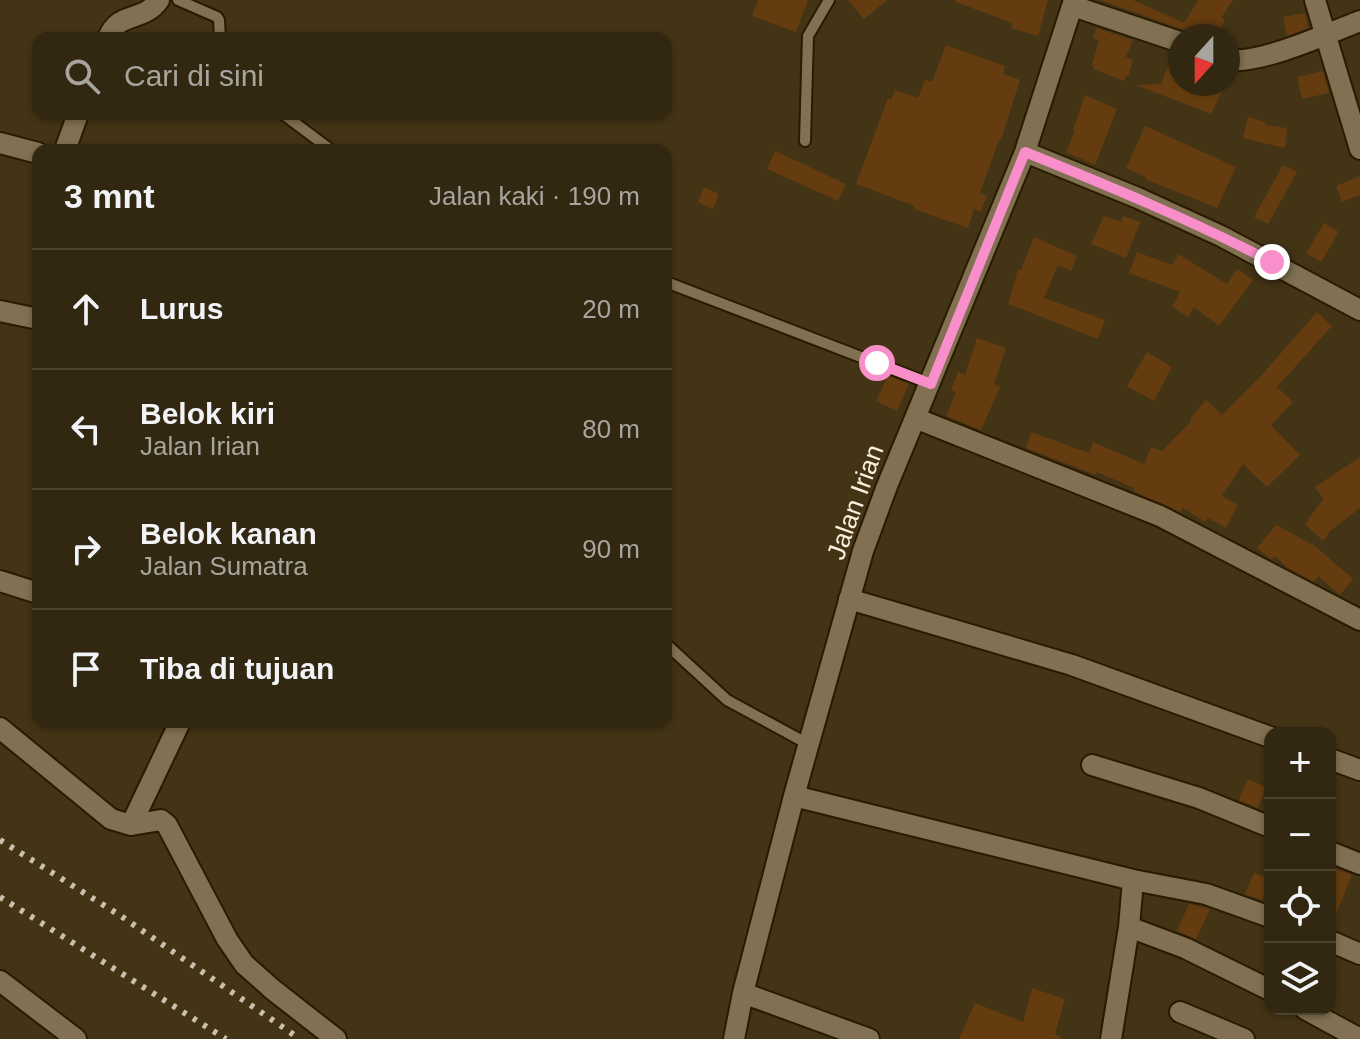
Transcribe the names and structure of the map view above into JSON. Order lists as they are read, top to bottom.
{
  "streets": {
    "street": ["Jalan Irian"]
  },
  "north": "bottom",
  "page": {
    "search": "Cari di sini",
    "heading": ["3 mnt", "Jalan kaki · 190 m"],
    "list": [
      ["Lurus", "20 m"],
      ["Belok kiri", "Jalan Irian", "80 m"],
      ["Belok kanan", "Jalan Sumatra", "90 m"],
      "Tiba di tujuan"
    ],
    "map_buttons": ["+", "−"]
  }
}
